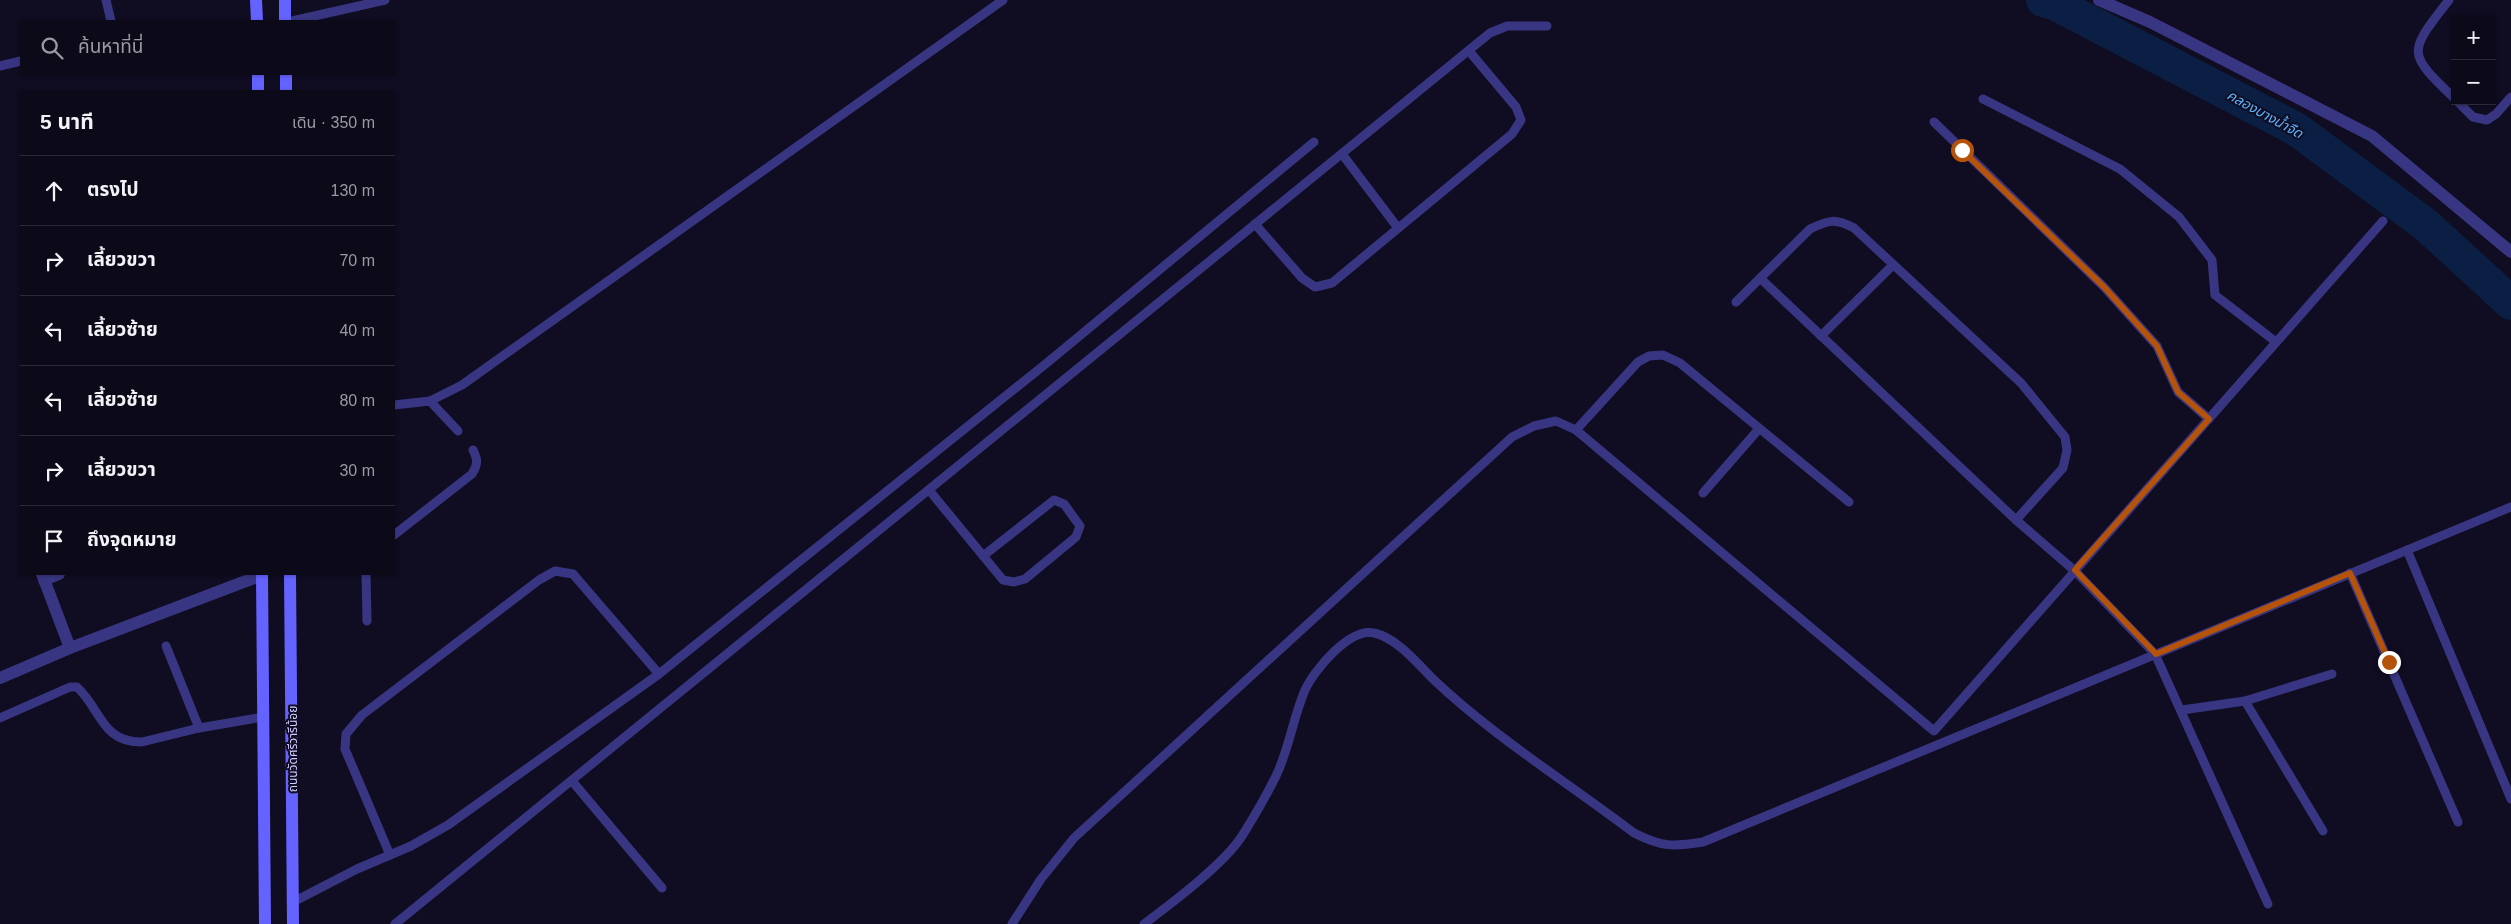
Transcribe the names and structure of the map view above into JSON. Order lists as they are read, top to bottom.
{
  "streets": {
    "main road": ["ถนนวัดศรีวารีน้อย"]
  },
  "water": ["คลองบางน้ำจืด"],
  "page": {
    "map_buttons": ["+", "−"],
    "search": "ค้นหาที่นี่",
    "heading": ["5 นาที", "เดิน · 350 m"],
    "list": [
      ["ตรงไป", "130 m"],
      ["เลี้ยวขวา", "70 m"],
      ["เลี้ยวซ้าย", "40 m"],
      ["เลี้ยวซ้าย", "80 m"],
      ["เลี้ยวขวา", "30 m"],
      "ถึงจุดหมาย"
    ]
  }
}
